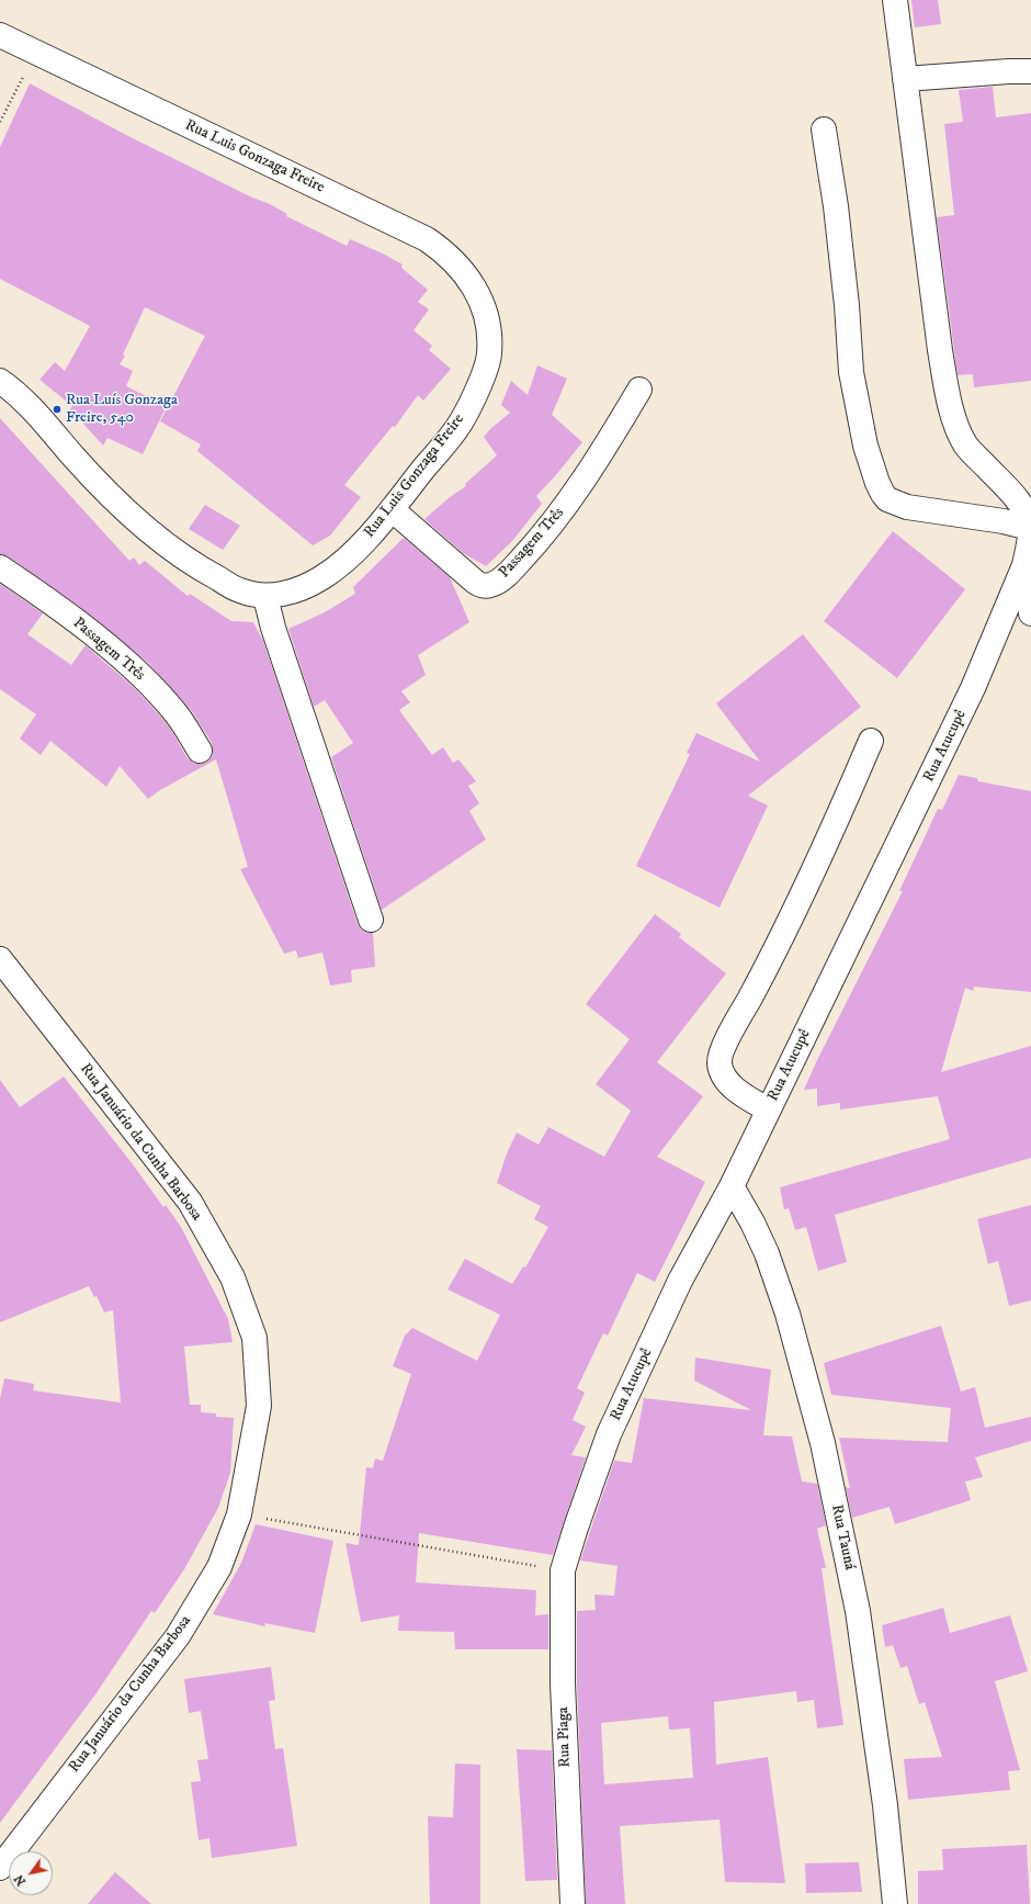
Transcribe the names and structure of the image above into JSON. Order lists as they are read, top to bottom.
{
  "streets": {
    "street": [
      "Rua Luis Gonzaga Freire",
      "Passagem Três",
      "Rua Atucupê",
      "Rua Januário da Cunha Barbosa",
      "Rua Tauná",
      "Rua Piaga"
    ]
  },
  "crossings": [
    ["Rua Luis Gonzaga Freire", "Passagem Três"],
    ["Rua Atucupê", "Rua Tauná"],
    ["Rua Atucupê", "Rua Piaga"]
  ],
  "places": ["Rua Luís Gonzaga Freire, 540"],
  "north": "bottom left"
}
